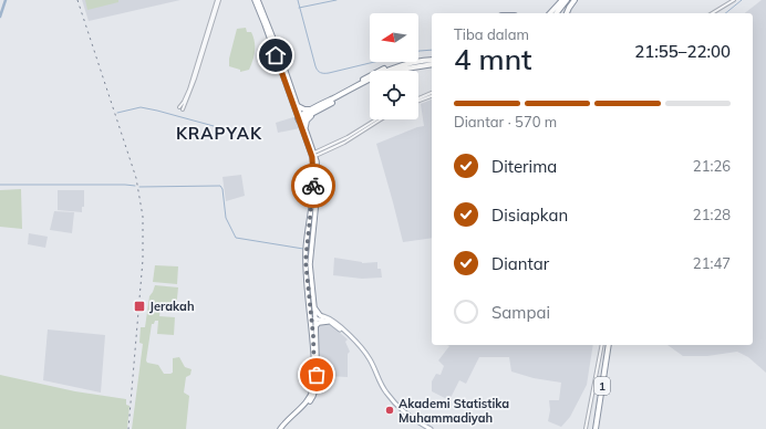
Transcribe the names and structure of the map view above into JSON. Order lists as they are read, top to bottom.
{
  "streets": {
    "highway": ["1"]
  },
  "districts": ["KRAPYAK"],
  "places": {
    "transit": ["Jerakah"],
    "other": ["Akademi Statistika Muhammadiyah"]
  },
  "north": "left",
  "page": {
    "heading": ["4 mnt", "Tiba dalam", "21:55–22:00"],
    "bar": "Diantar · 570 m",
    "list": [
      ["Diterima", "21:26"],
      ["Disiapkan", "21:28"],
      ["Diantar", "21:47"],
      "Sampai"
    ]
  }
}
